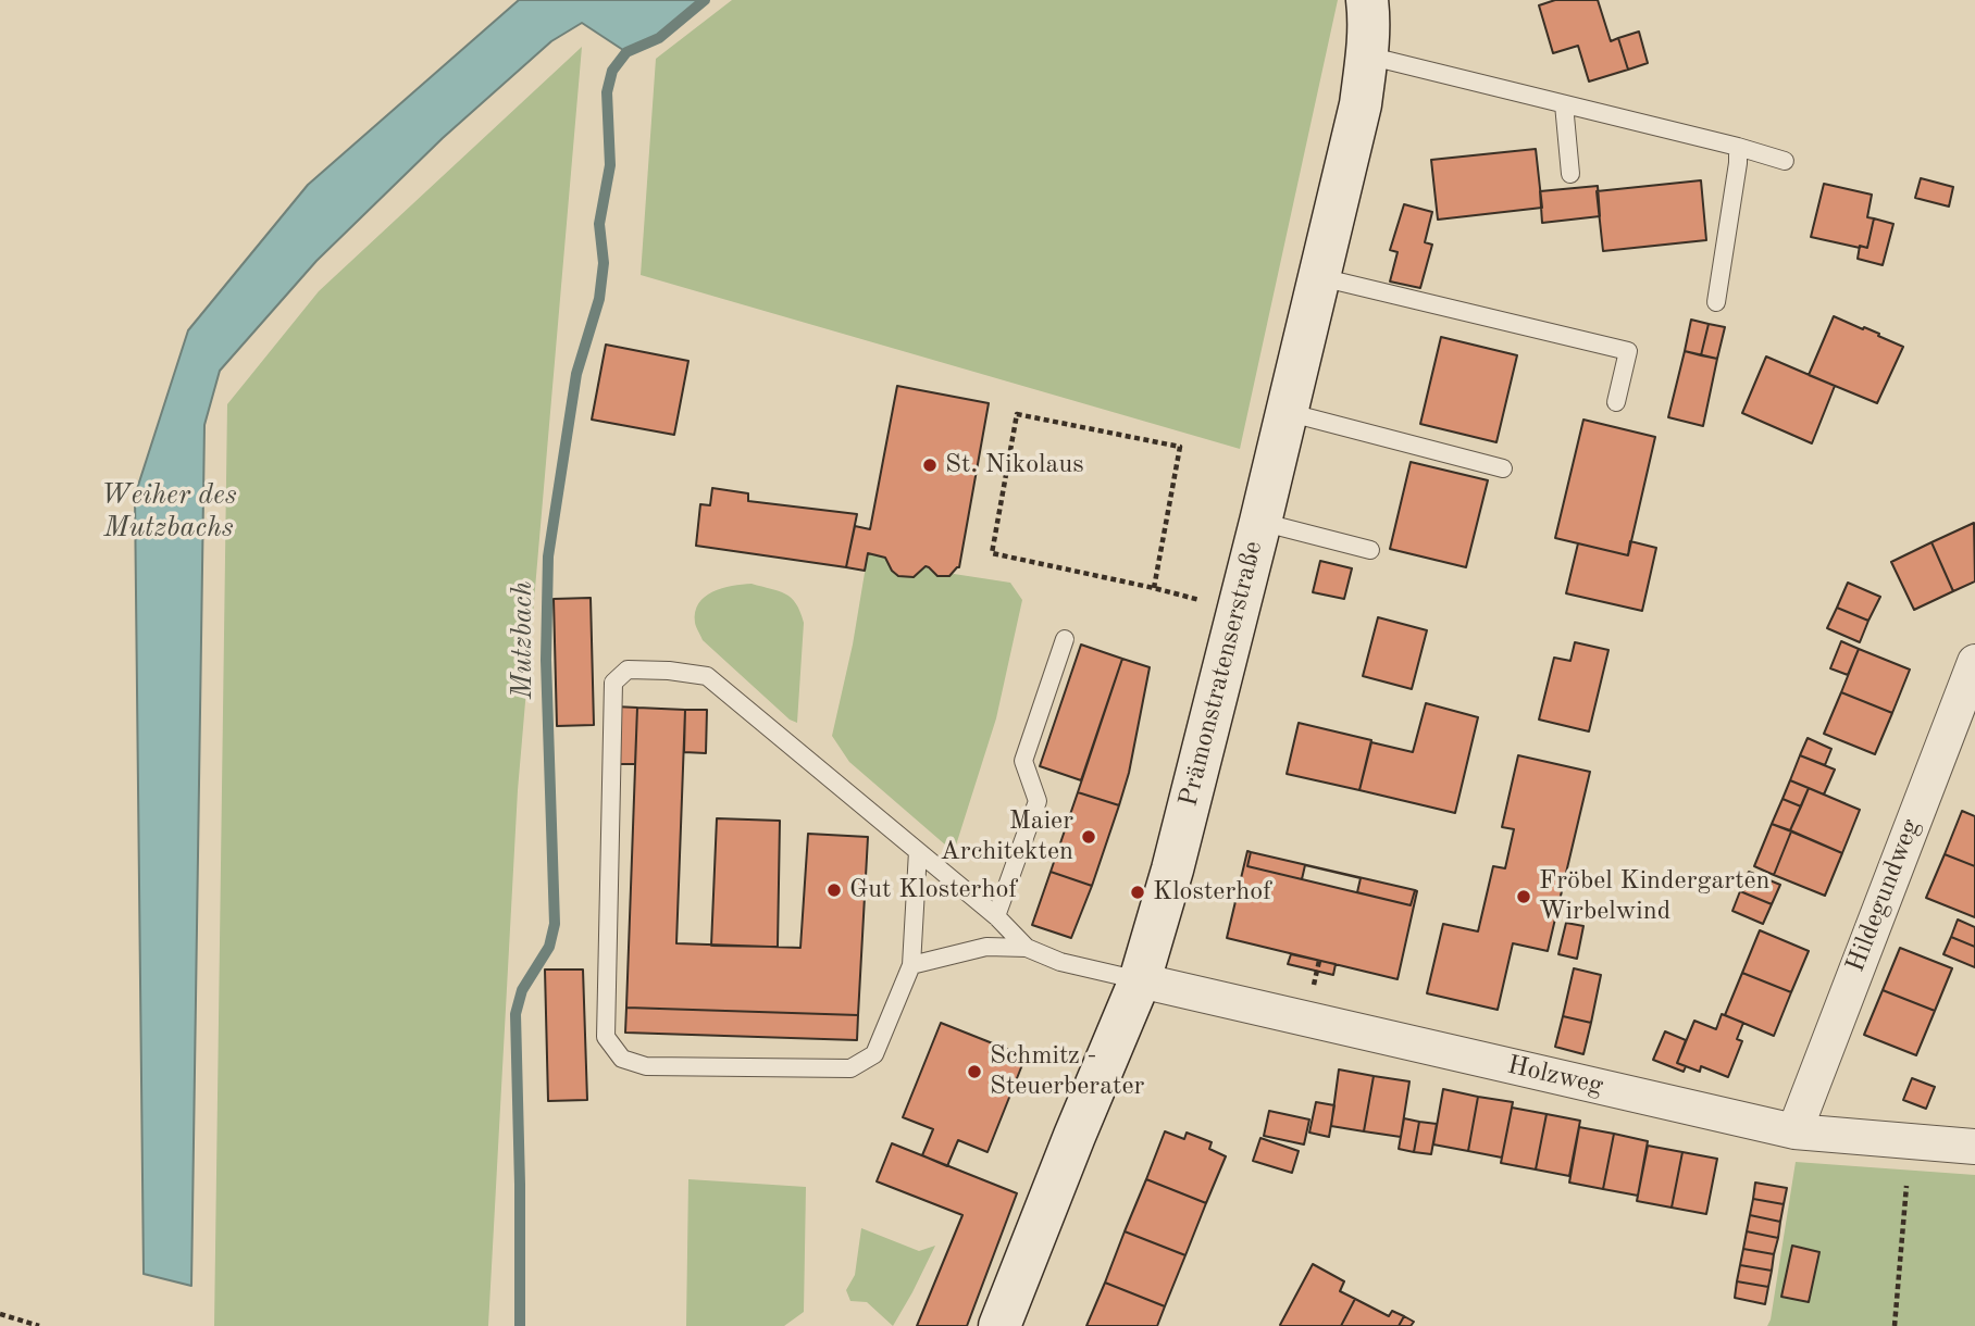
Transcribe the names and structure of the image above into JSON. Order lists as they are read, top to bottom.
{
  "streets": {
    "main road": ["Prämonstratenserstraße"],
    "street": ["Hildegundweg", "Holzweg"]
  },
  "crossings": [
    ["Prämonstratenserstraße", "Holzweg"],
    ["Hildegundweg", "Holzweg"]
  ],
  "water": ["Weiher des Mutzbachs", "Mutzbach"],
  "places": [
    "St. Nikolaus",
    "Maier Architekten",
    "Gut Klosterhof",
    "Klosterhof",
    "Fröbel Kindergarten Wirbelwind",
    "Schmitz - Steuerberater"
  ]
}
